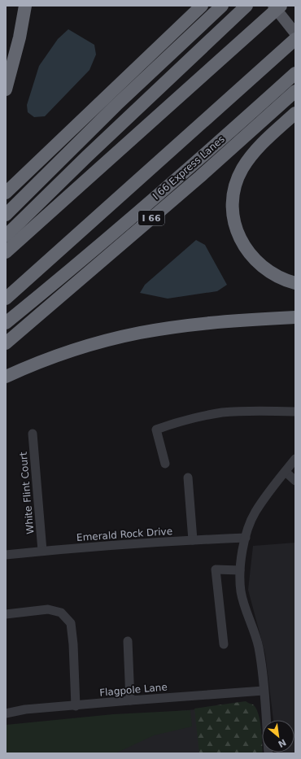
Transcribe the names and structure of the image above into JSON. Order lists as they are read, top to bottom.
{
  "streets": {
    "highway": ["I 66 Express Lanes", "I 66"],
    "street": ["White Flint Court", "Emerald Rock Drive", "Flagpole Lane"]
  },
  "crossings": [
    ["White Flint Court", "Emerald Rock Drive"]
  ],
  "north": "bottom right"
}
